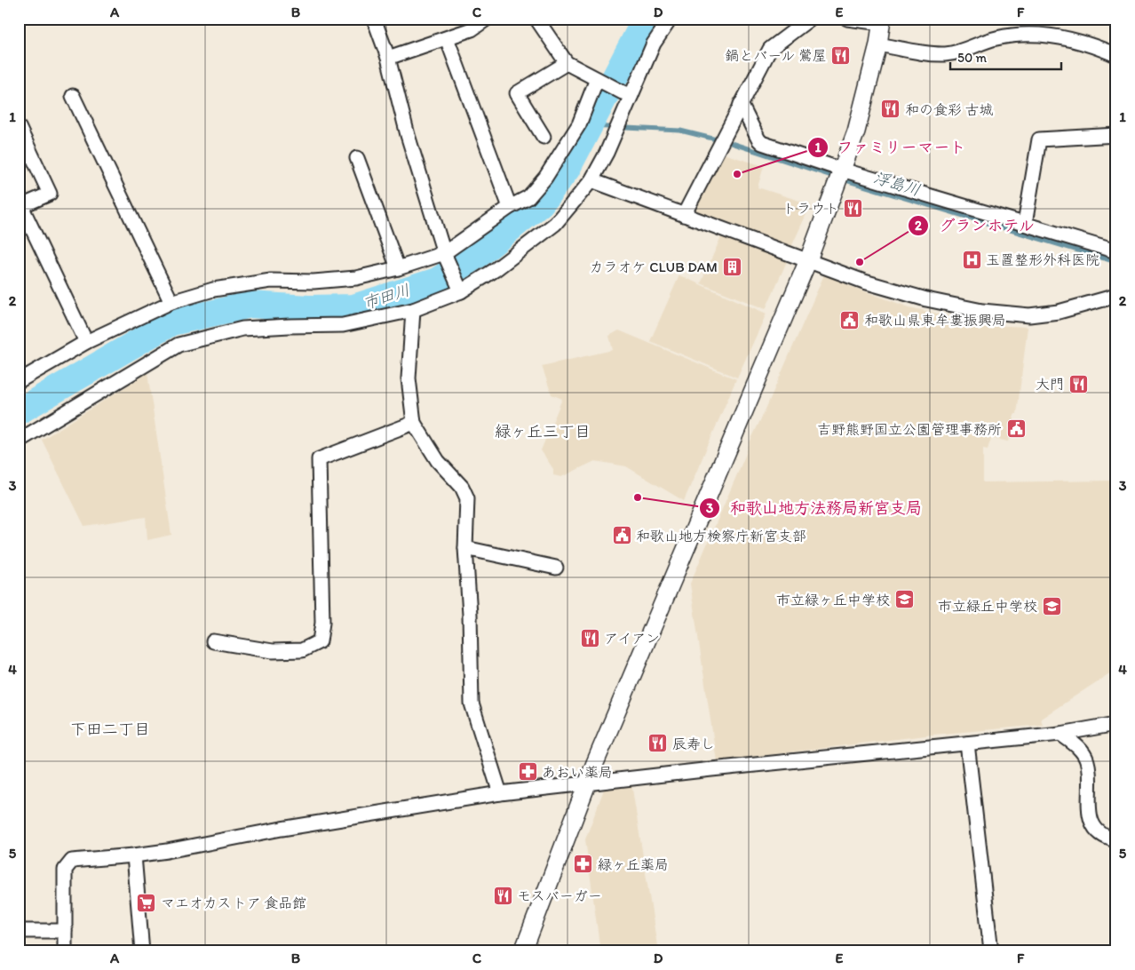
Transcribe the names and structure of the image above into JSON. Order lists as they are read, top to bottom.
{
  "districts": ["緑ヶ丘三丁目", "下田二丁目"],
  "water": ["浮島川", "市田川"],
  "places": {
    "restaurant": [
      "鍋とバール 鶯屋",
      "和の食彩 古城",
      "トラウト",
      "大門",
      "アイアン",
      "辰寿し",
      "モスバーガー"
    ],
    "other": ["ファミリーマート", "グランホテル", "和歌山地方法務局新宮支局"],
    "hospital": ["玉置整形外科医院"],
    "building": ["カラオケ CLUB DAM"],
    "public building": ["和歌山県東牟婁振興局", "吉野熊野国立公園管理事務所", "和歌山地方検察庁新宮支部"],
    "school or university": ["市立緑ヶ丘中学校", "市立緑丘中学校"],
    "pharmacy": ["あおい薬局", "緑ヶ丘薬局"],
    "supermarket": ["マエオカストア 食品館"]
  },
  "scale_bar": "50 m",
  "grid": {
    "columns": [
      "A",
      "B",
      "C",
      "D",
      "E",
      "F"
    ],
    "rows": [
      "1",
      "2",
      "3",
      "4",
      "5"
    ]
  }
}
